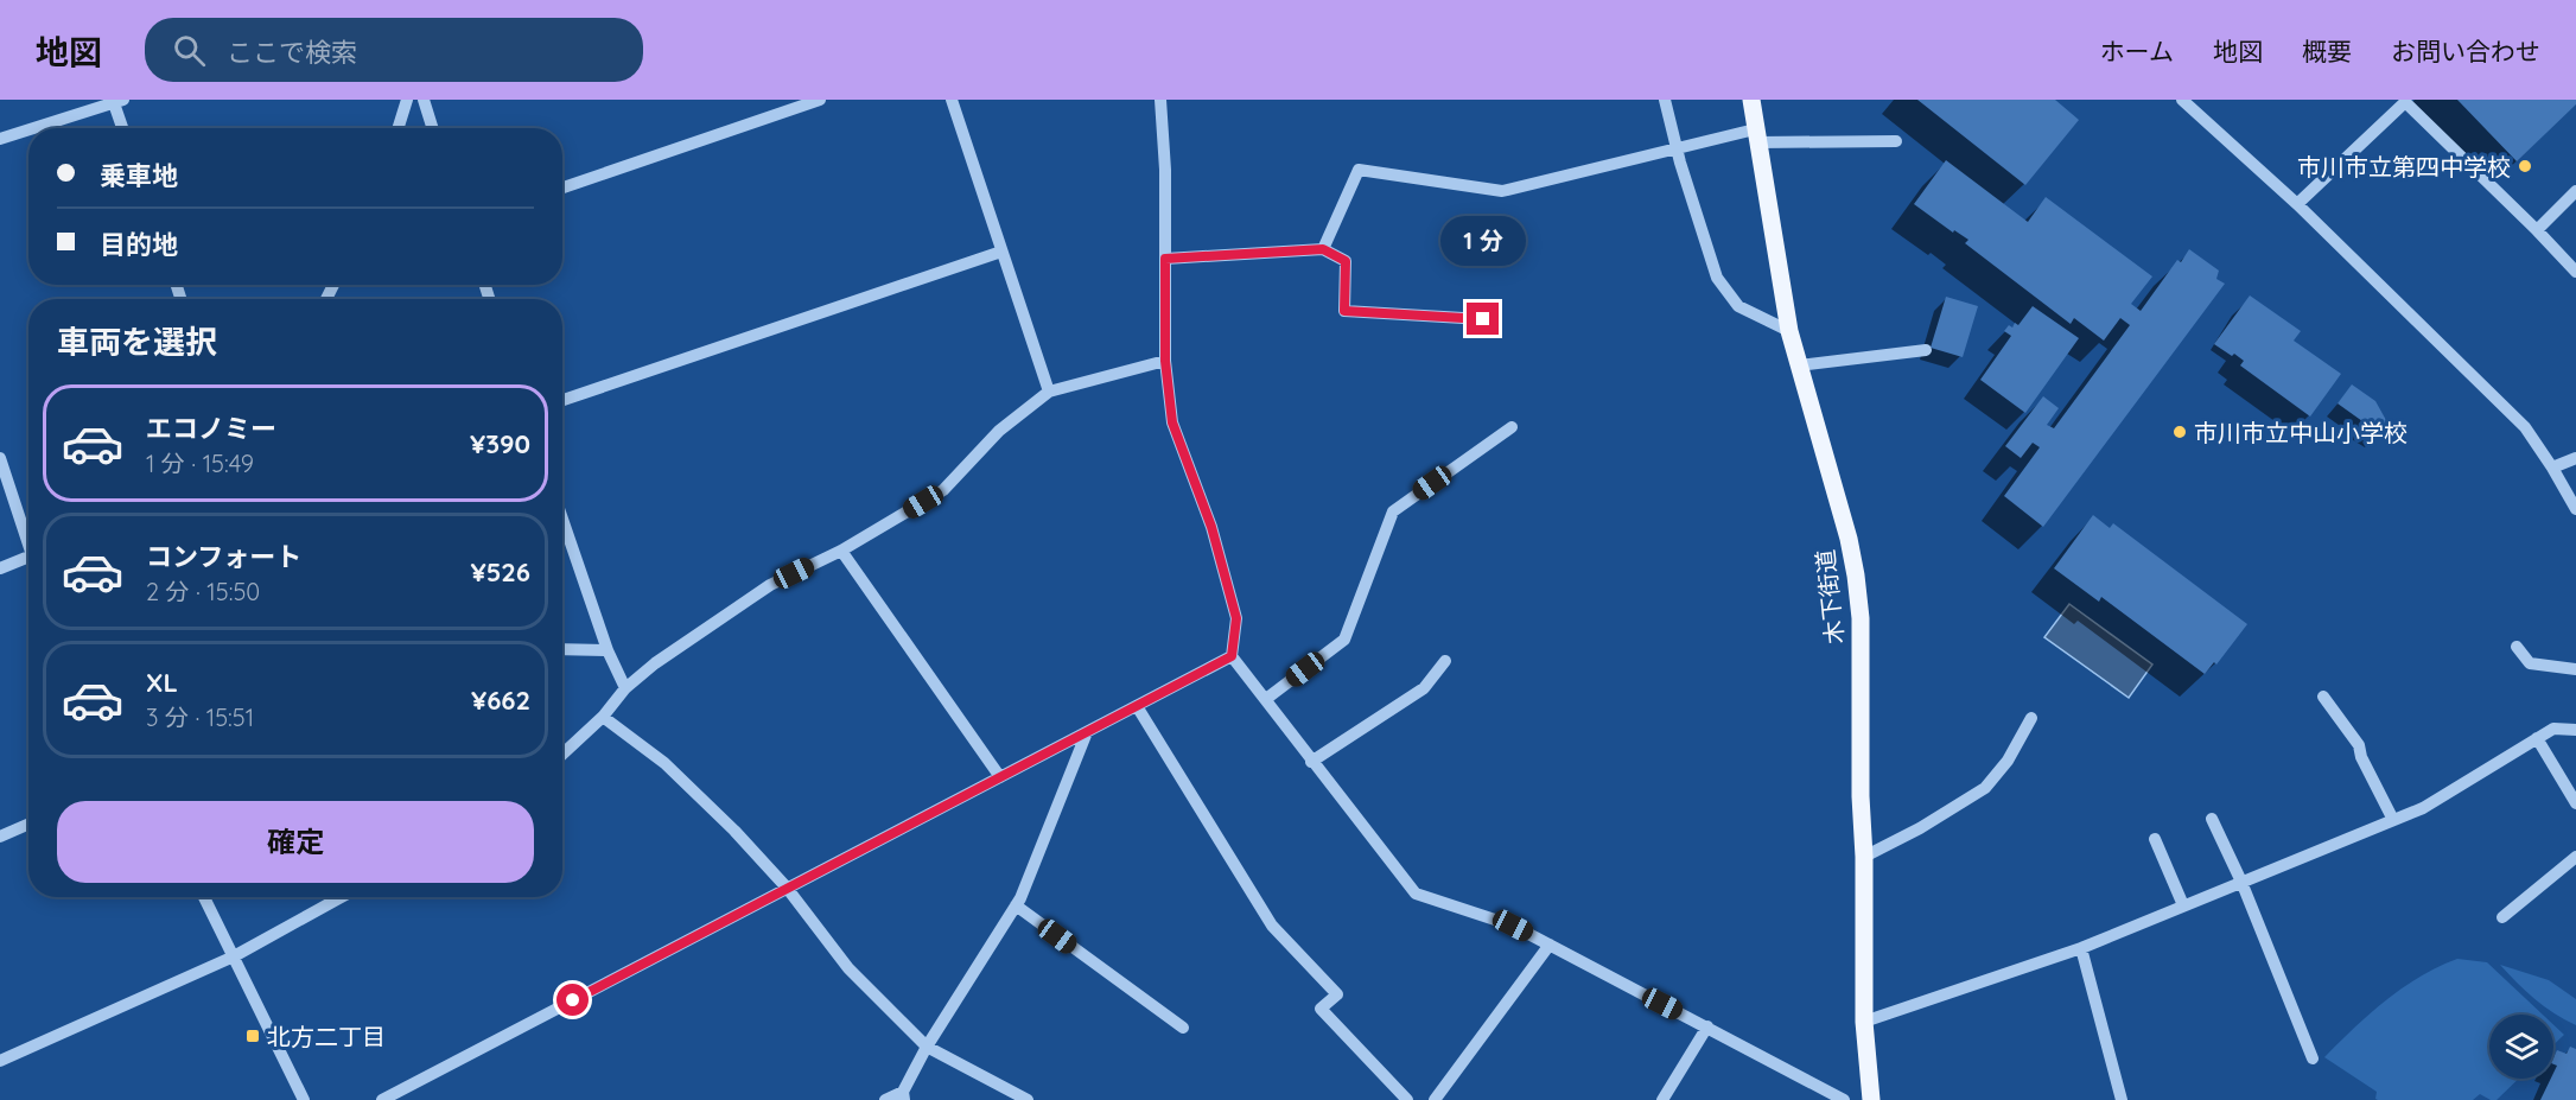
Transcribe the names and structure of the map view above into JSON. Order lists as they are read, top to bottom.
{
  "streets": {
    "main road": ["木下街道"]
  },
  "places": {
    "other": ["市川市立第四中学校", "市川市立中山小学校"],
    "transit": ["北方二丁目"]
  },
  "page": {
    "header": "地図",
    "search": "ここで検索",
    "nav": [
      "ホーム",
      "地図",
      "概要",
      "お問い合わせ"
    ],
    "banner": ["乗車地", "目的地"],
    "bubble": "1 分",
    "heading": "車両を選択",
    "list": [
      {
        "name": "エコノミー",
        "note": "1 分 · 15:49",
        "value": "¥390"
      },
      {
        "name": "コンフォート",
        "note": "2 分 · 15:50",
        "value": "¥526"
      },
      {
        "name": "XL",
        "note": "3 分 · 15:51",
        "value": "¥662"
      }
    ],
    "buttons": "確定"
  }
}
